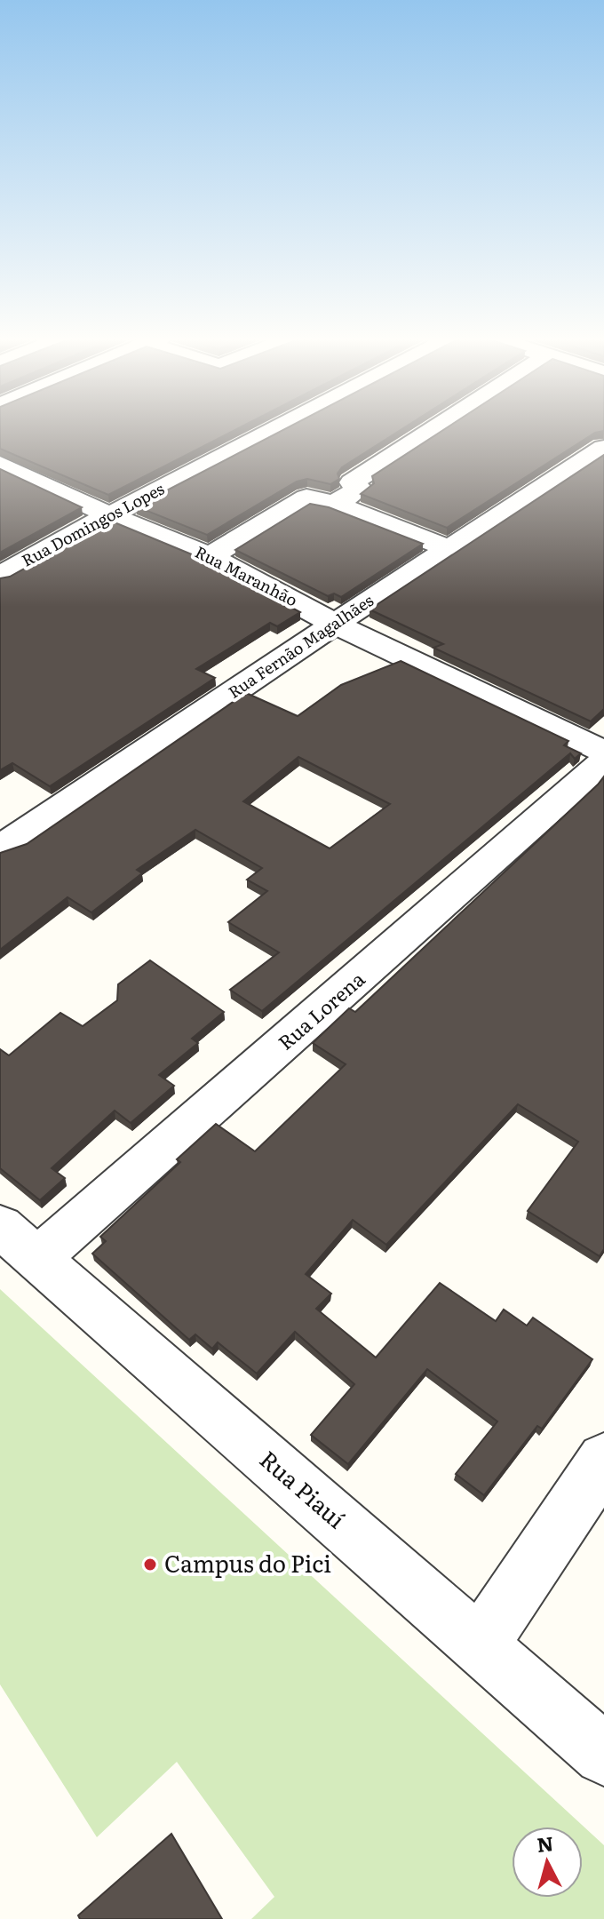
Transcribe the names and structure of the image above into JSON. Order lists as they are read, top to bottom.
{
  "streets": {
    "street": [
      "Rua Domingos Lopes",
      "Rua Maranhão",
      "Rua Fernão Magalhães",
      "Rua Lorena",
      "Rua Piauí"
    ]
  },
  "crossings": [
    ["Rua Domingos Lopes", "Rua Maranhão"],
    ["Rua Maranhão", "Rua Fernão Magalhães"],
    ["Rua Lorena", "Rua Piauí"]
  ],
  "places": ["Campus do Pici"],
  "north": "top"
}
